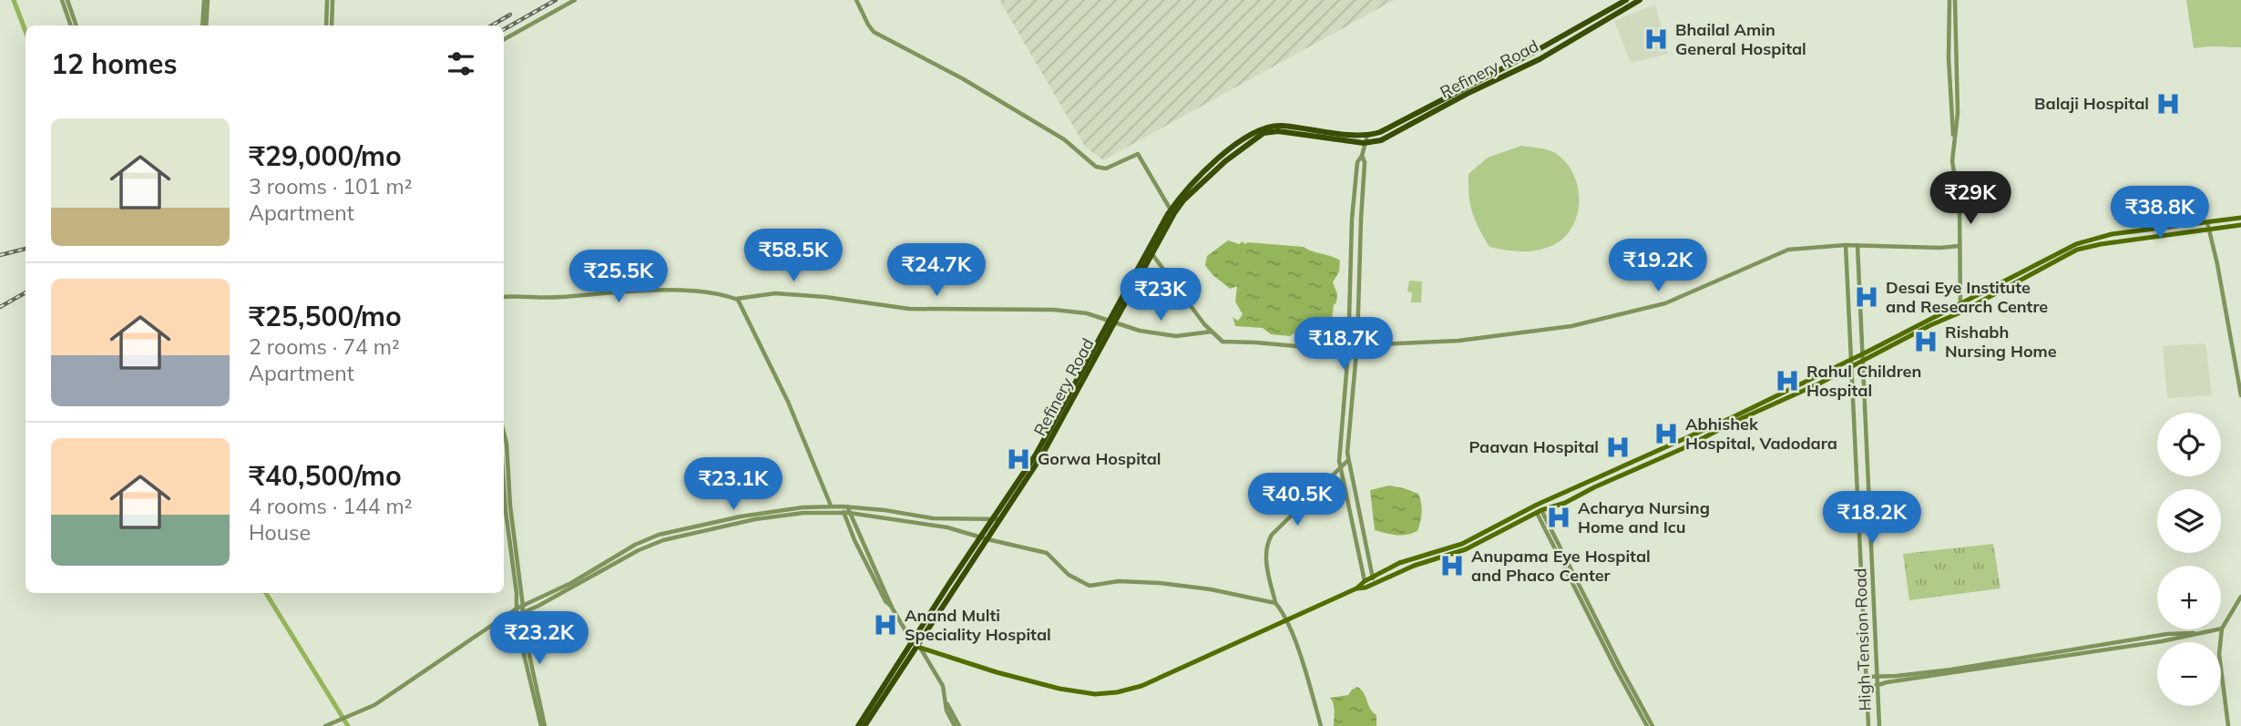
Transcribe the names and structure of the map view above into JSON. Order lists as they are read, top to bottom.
{
  "streets": {
    "main road": ["Refinery Road"],
    "street": ["High Tension Road"]
  },
  "places": {
    "hospital": [
      "Bhailal Amin General Hospital",
      "Balaji Hospital",
      "Desai Eye Institute and Research Centre",
      "Rishabh Nursing Home",
      "Rahul Children Hospital",
      "Abhishek Hospital, Vadodara",
      "Paavan Hospital",
      "Gorwa Hospital",
      "Acharya Nursing Home and Icu",
      "Anupama Eye Hospital and Phaco Center",
      "Anand Multi Speciality Hospital"
    ]
  },
  "page": {
    "heading": "12 homes",
    "list": [
      {
        "name": "₹29,000/mo",
        "note": "3 rooms · 101 m² · Apartment"
      },
      {
        "name": "₹25,500/mo",
        "note": "2 rooms · 74 m² · Apartment"
      },
      {
        "name": "₹40,500/mo",
        "note": "4 rooms · 144 m² · House"
      }
    ],
    "price": [
      "₹29K",
      "₹38.8K",
      "₹58.5K",
      "₹19.2K",
      "₹24.7K",
      "₹25.5K",
      "₹23K",
      "₹18.7K",
      "₹23.1K",
      "₹40.5K",
      "₹18.2K",
      "₹23.2K"
    ],
    "map_buttons": ["+", "−"]
  }
}
